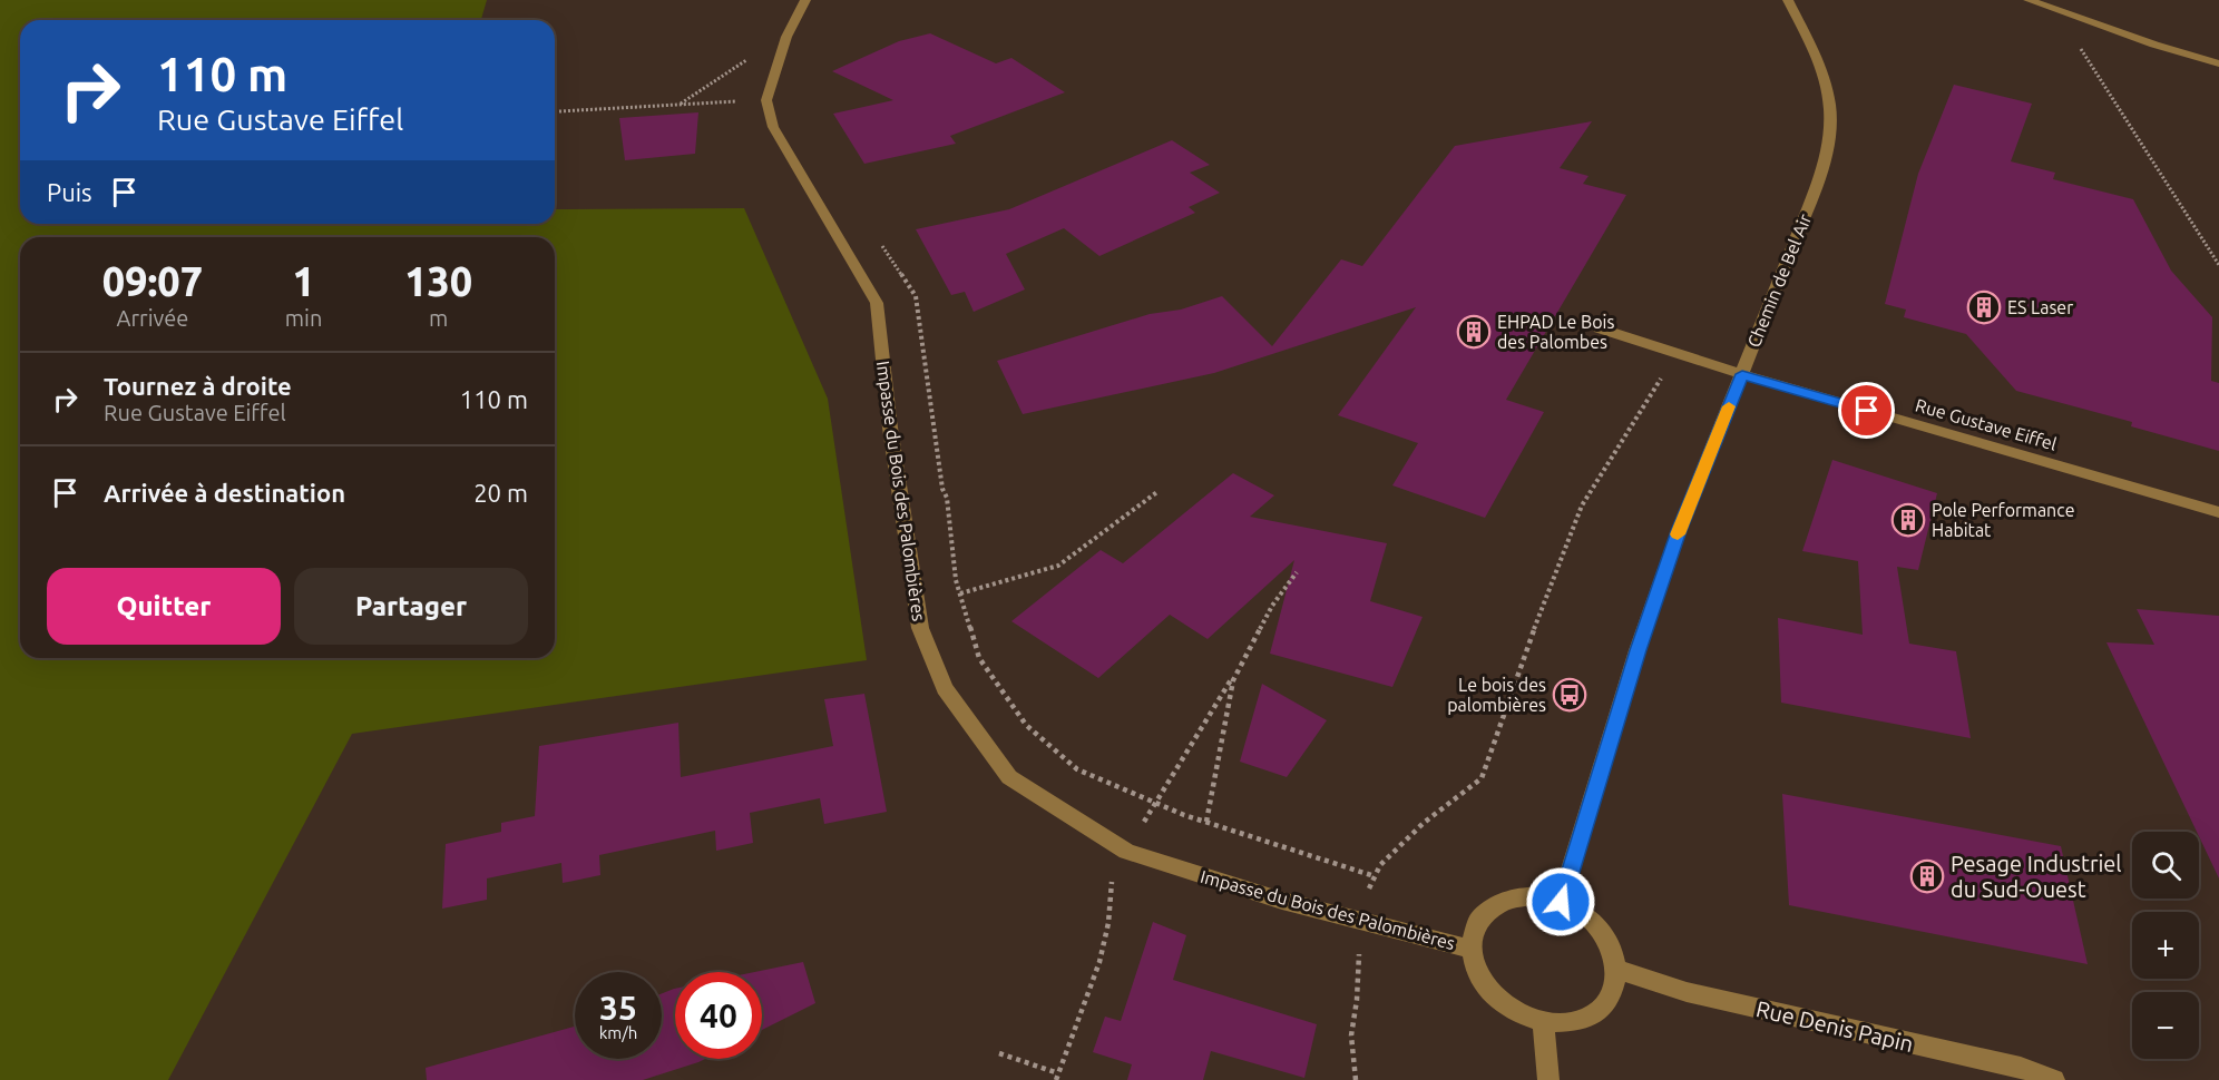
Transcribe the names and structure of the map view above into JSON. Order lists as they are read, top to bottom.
{
  "streets": {
    "street": [
      "Chemin de Bel Air",
      "Rue Gustave Eiffel",
      "Impasse du Bois des Palombières",
      "Rue Denis Papin"
    ]
  },
  "crossings": [
    ["Chemin de Bel Air", "Rue Gustave Eiffel"],
    ["Chemin de Bel Air", "Impasse du Bois des Palombières"],
    ["Chemin de Bel Air", "Rue Denis Papin"],
    ["Impasse du Bois des Palombières", "Rue Denis Papin"]
  ],
  "places": {
    "building": [
      "ES Laser",
      "EHPAD Le Bois des Palombes",
      "Pole Performance Habitat",
      "Pesage Industriel du Sud-Ouest"
    ],
    "bus stop": ["Le bois des palombières"]
  },
  "page": {
    "turn": ["110 m", "Rue Gustave Eiffel"],
    "then": "Puis",
    "eta": [
      "09:07",
      "Arrivée",
      "1",
      "min",
      "130",
      "m"
    ],
    "list": [
      {
        "name": "Tournez à droite",
        "note": "Rue Gustave Eiffel",
        "value": "110 m"
      },
      {
        "name": "Arrivée à destination",
        "value": "20 m"
      }
    ],
    "buttons": ["Quitter", "Partager"],
    "map_buttons": ["+", "−"],
    "speed": "35 km/h",
    "limit": "40"
  }
}
